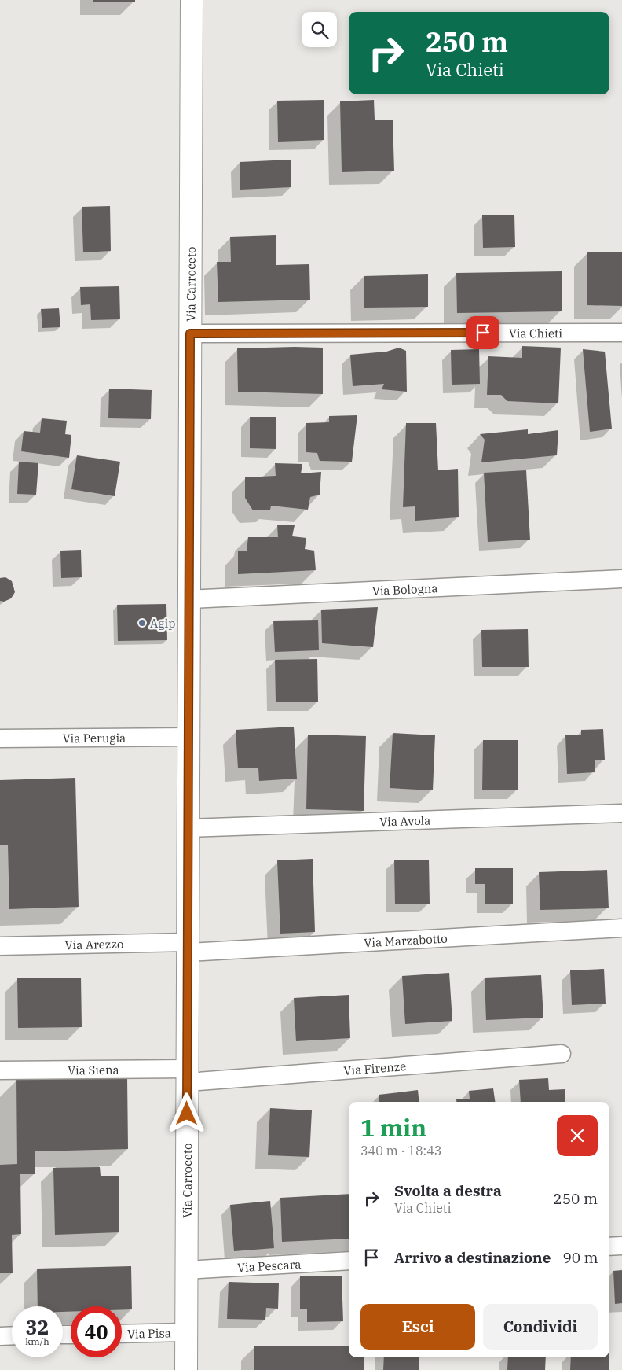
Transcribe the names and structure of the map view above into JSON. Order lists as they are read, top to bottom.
{
  "streets": {
    "street": [
      "Via Carroceto",
      "Via Chieti",
      "Via Bologna",
      "Via Perugia",
      "Via Avola",
      "Via Marzabotto",
      "Via Arezzo",
      "Via Firenze",
      "Via Siena",
      "Via Pescara",
      "Via Pisa"
    ]
  },
  "crossings": [
    ["Via Carroceto", "Via Chieti"],
    ["Via Carroceto", "Via Bologna"],
    ["Via Carroceto", "Via Perugia"],
    ["Via Carroceto", "Via Avola"],
    ["Via Carroceto", "Via Marzabotto"],
    ["Via Carroceto", "Via Arezzo"],
    ["Via Carroceto", "Via Firenze"],
    ["Via Carroceto", "Via Siena"],
    ["Via Carroceto", "Via Pescara"],
    ["Via Carroceto", "Via Pisa"],
    ["Via Marzabotto", "Via Arezzo"],
    ["Via Firenze", "Via Siena"]
  ],
  "places": ["Agip"],
  "page": {
    "turn": ["250 m", "Via Chieti"],
    "heading": ["1 min", "340 m · 18:43"],
    "list": [
      {
        "name": "Svolta a destra",
        "note": "Via Chieti",
        "value": "250 m"
      },
      {
        "name": "Arrivo a destinazione",
        "value": "90 m"
      }
    ],
    "buttons": ["Esci", "Condividi"],
    "speed": "32 km/h",
    "limit": "40"
  }
}
